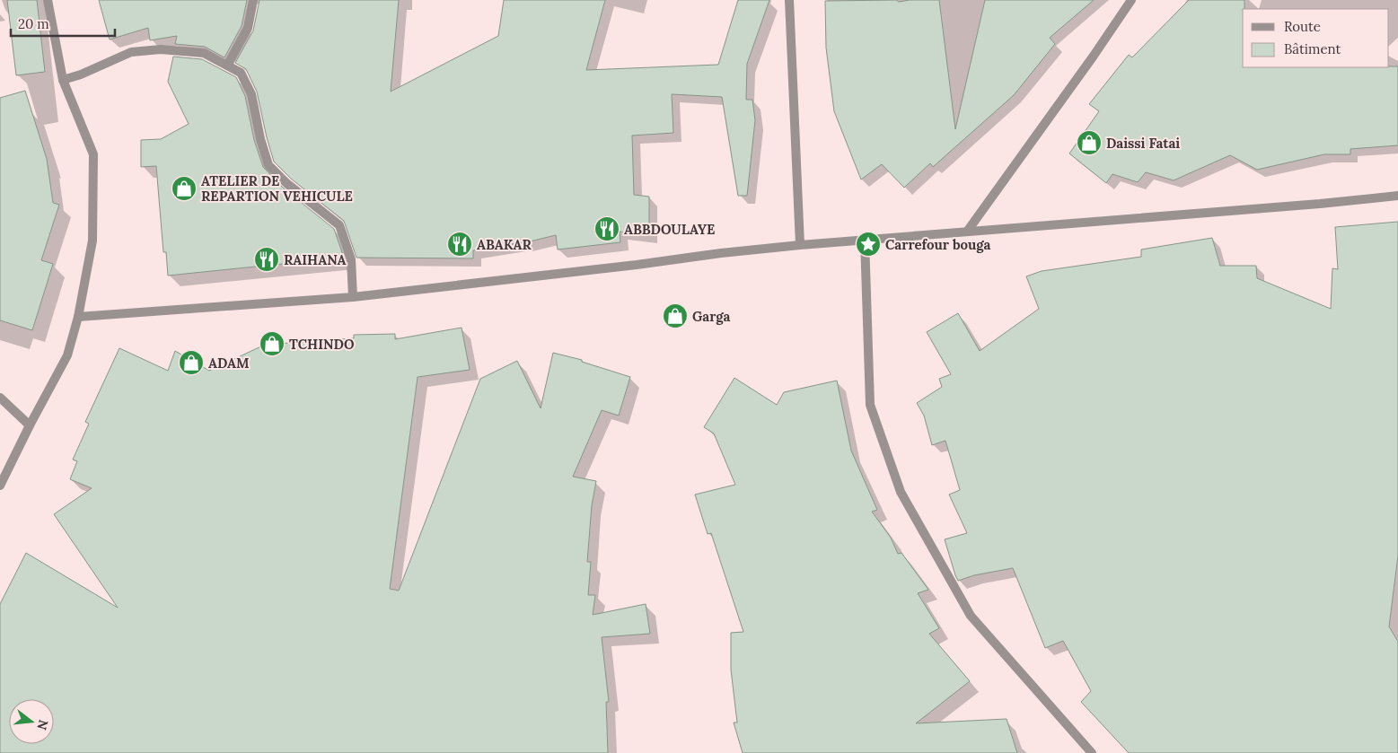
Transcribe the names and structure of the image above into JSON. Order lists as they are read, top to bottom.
{
  "places": {
    "shop": [
      "Daissi Fatai",
      "ATELIER DE REPARTION VEHICULE",
      "Garga",
      "TCHINDO",
      "ADAM"
    ],
    "restaurant": ["ABBDOULAYE", "ABAKAR", "RAIHANA"],
    "place": ["Carrefour bouga"]
  },
  "legend": ["Route", "Bâtiment"],
  "scale_bar": "20 m",
  "north": "right"
}
